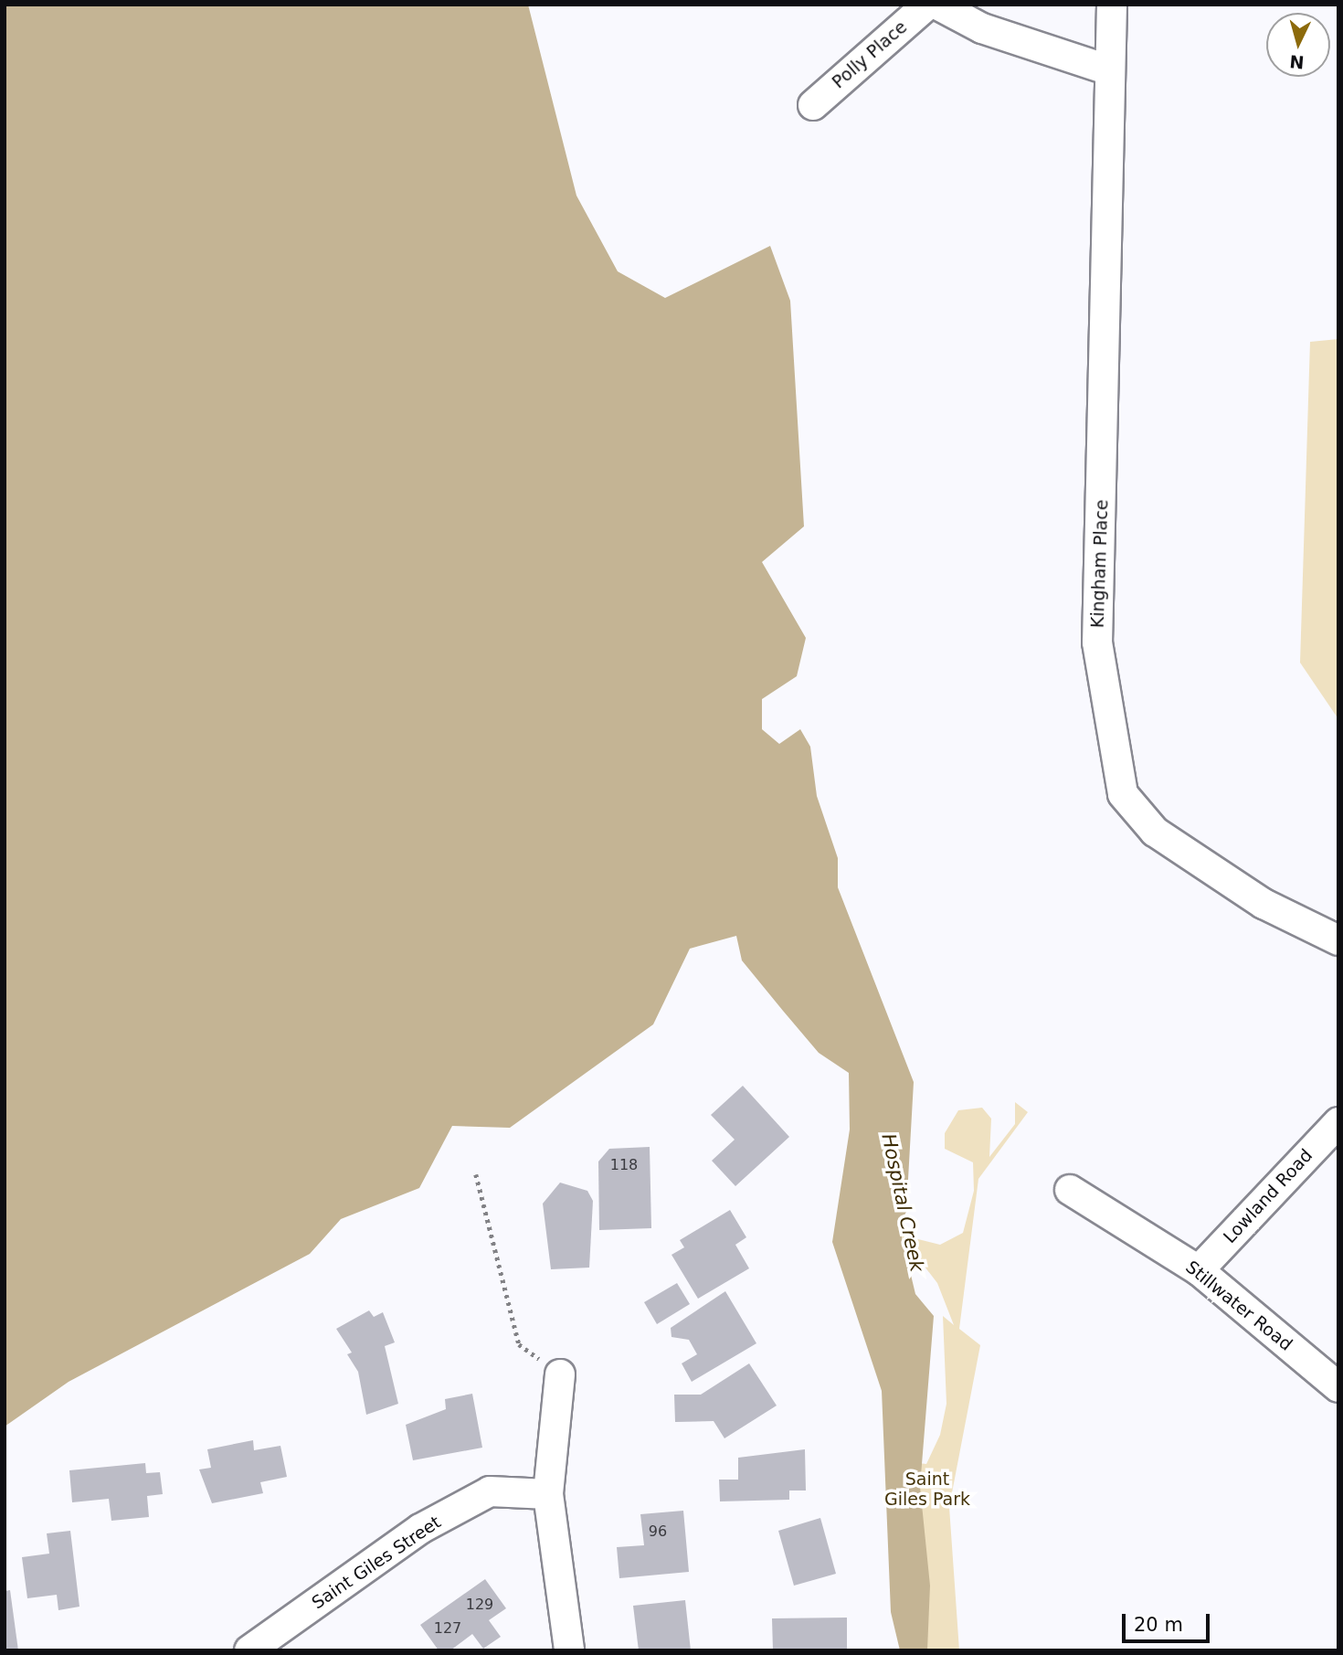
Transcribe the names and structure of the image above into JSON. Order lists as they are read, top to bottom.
{
  "streets": {
    "street": [
      "Polly Place",
      "Kingham Place",
      "Lowland Road",
      "Stillwater Road",
      "Saint Giles Street"
    ]
  },
  "crossings": [
    ["Lowland Road", "Stillwater Road"]
  ],
  "water": ["Hospital Creek"],
  "parks": ["Saint Giles Park"],
  "house_numbers": [
    "118",
    "96",
    "129",
    "127"
  ],
  "scale_bar": "20 m",
  "north": "bottom"
}
